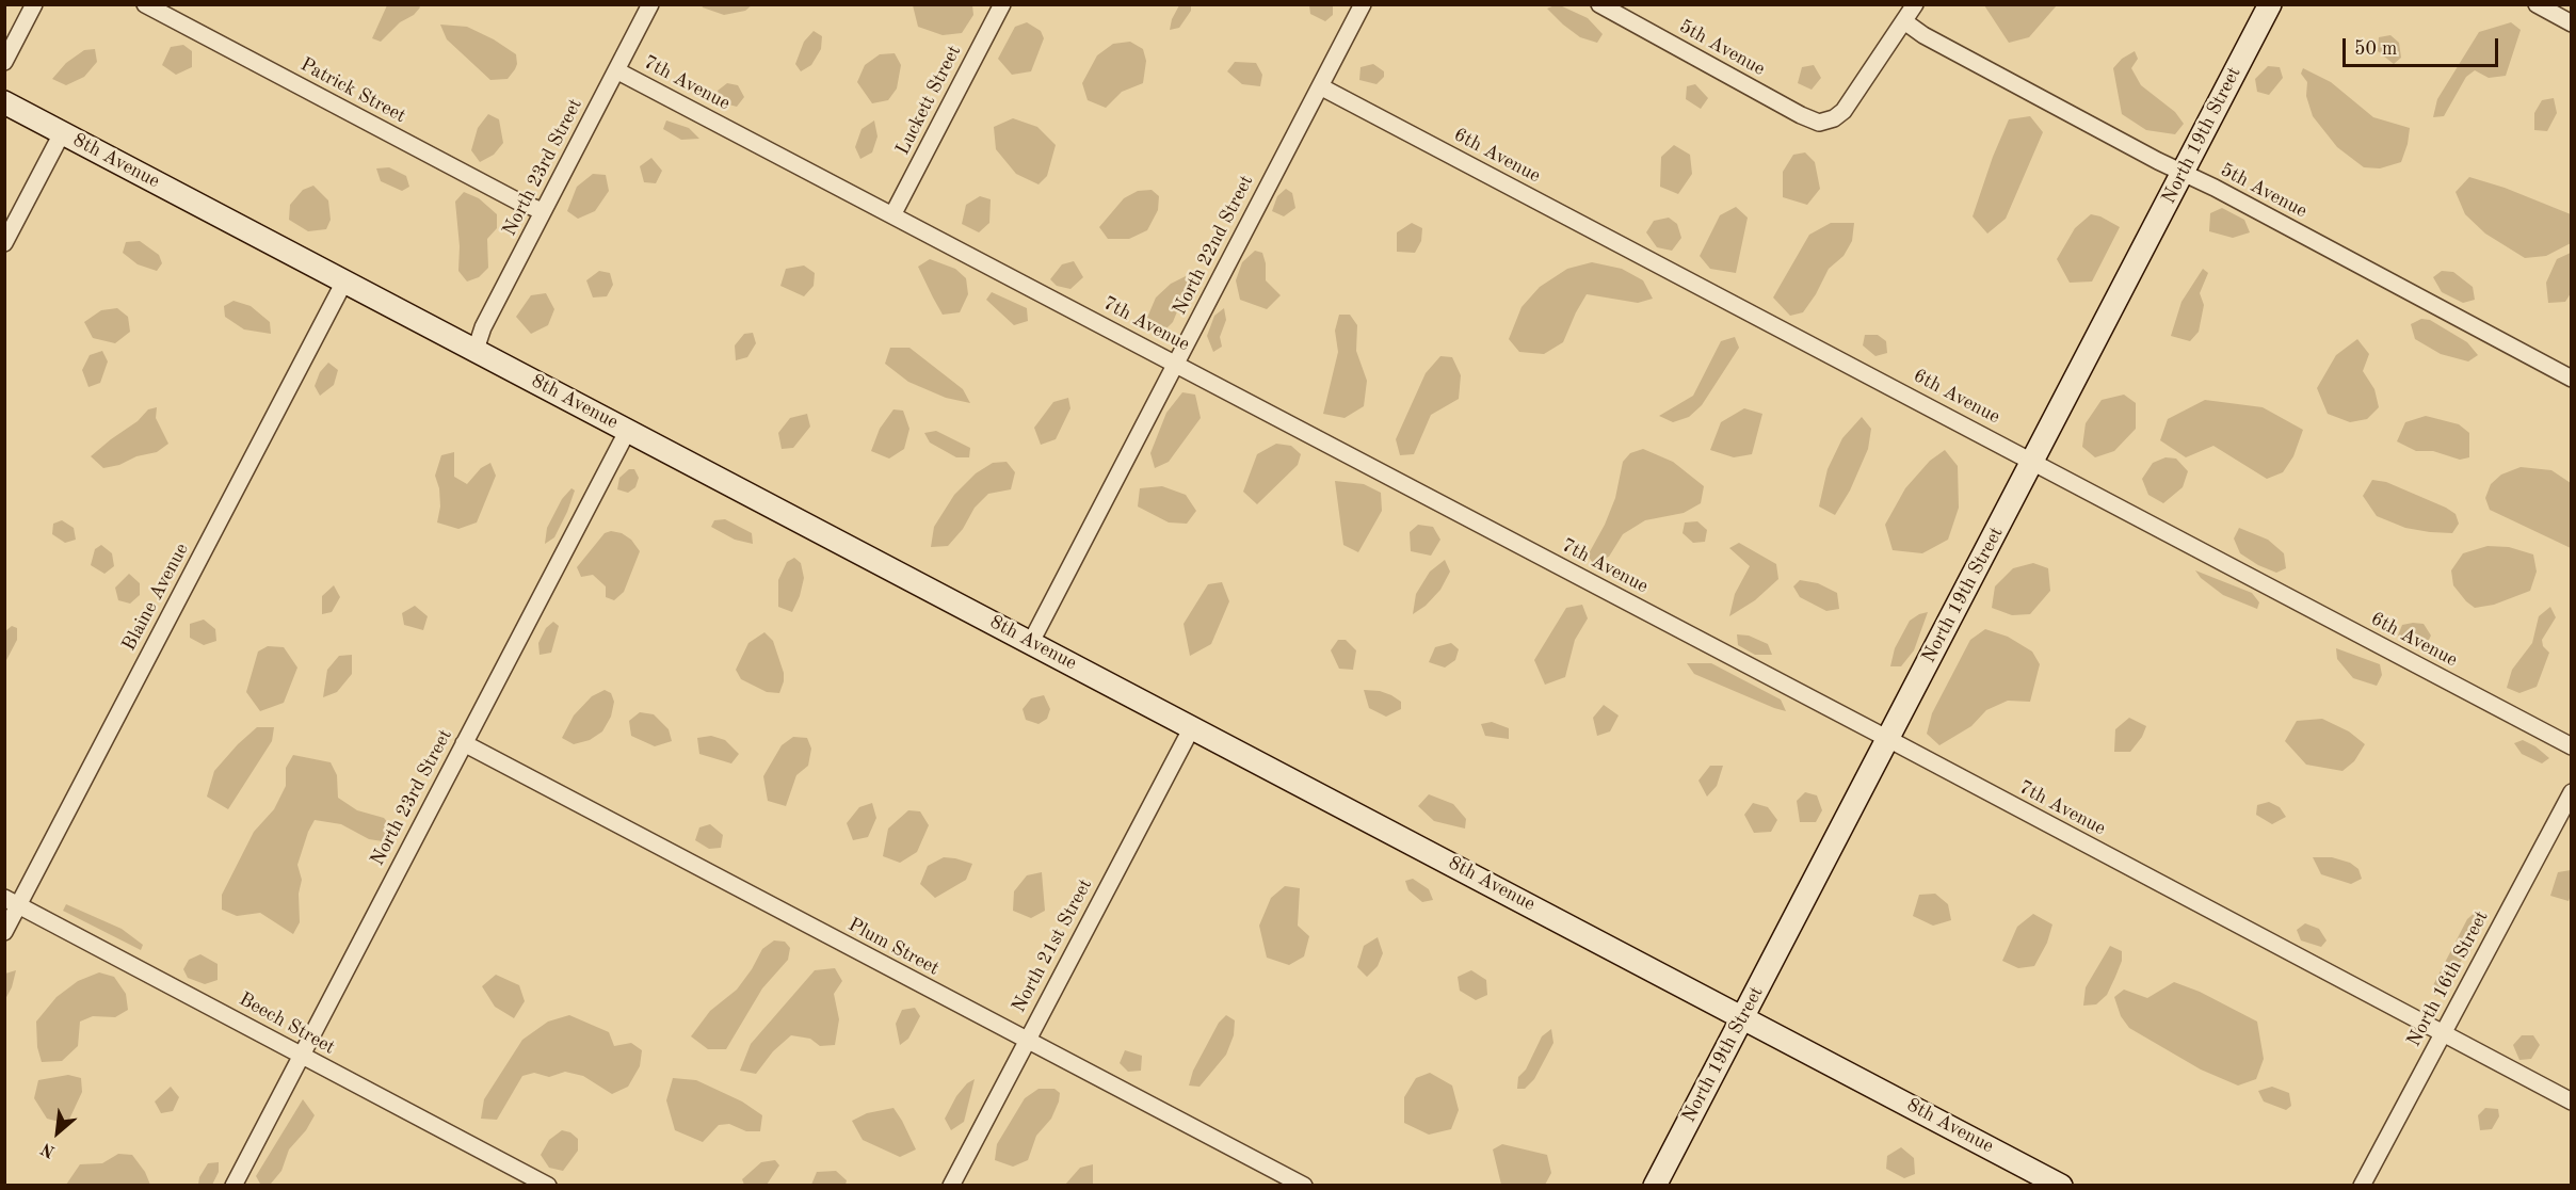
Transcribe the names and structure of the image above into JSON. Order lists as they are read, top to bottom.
{
  "streets": {
    "street": [
      "5th Avenue",
      "7th Avenue",
      "Patrick Street",
      "Luckett Street",
      "North 19th Street",
      "6th Avenue",
      "8th Avenue",
      "North 23rd Street",
      "North 22nd Street",
      "Blaine Avenue",
      "North 21st Street",
      "Plum Street",
      "North 16th Street",
      "Beech Street"
    ]
  },
  "crossings": [
    ["5th Avenue", "North 19th Street"],
    ["7th Avenue", "Luckett Street"],
    ["7th Avenue", "North 19th Street"],
    ["7th Avenue", "North 23rd Street"],
    ["7th Avenue", "North 22nd Street"],
    ["7th Avenue", "North 16th Street"],
    ["Patrick Street", "North 23rd Street"],
    ["North 19th Street", "6th Avenue"],
    ["North 19th Street", "8th Avenue"],
    ["6th Avenue", "North 22nd Street"],
    ["8th Avenue", "North 23rd Street"],
    ["8th Avenue", "North 22nd Street"],
    ["8th Avenue", "Blaine Avenue"],
    ["8th Avenue", "North 21st Street"],
    ["North 23rd Street", "Plum Street"],
    ["North 23rd Street", "Beech Street"],
    ["Blaine Avenue", "Beech Street"],
    ["North 21st Street", "Plum Street"]
  ],
  "scale_bar": "50 m",
  "north": "bottom left"
}
